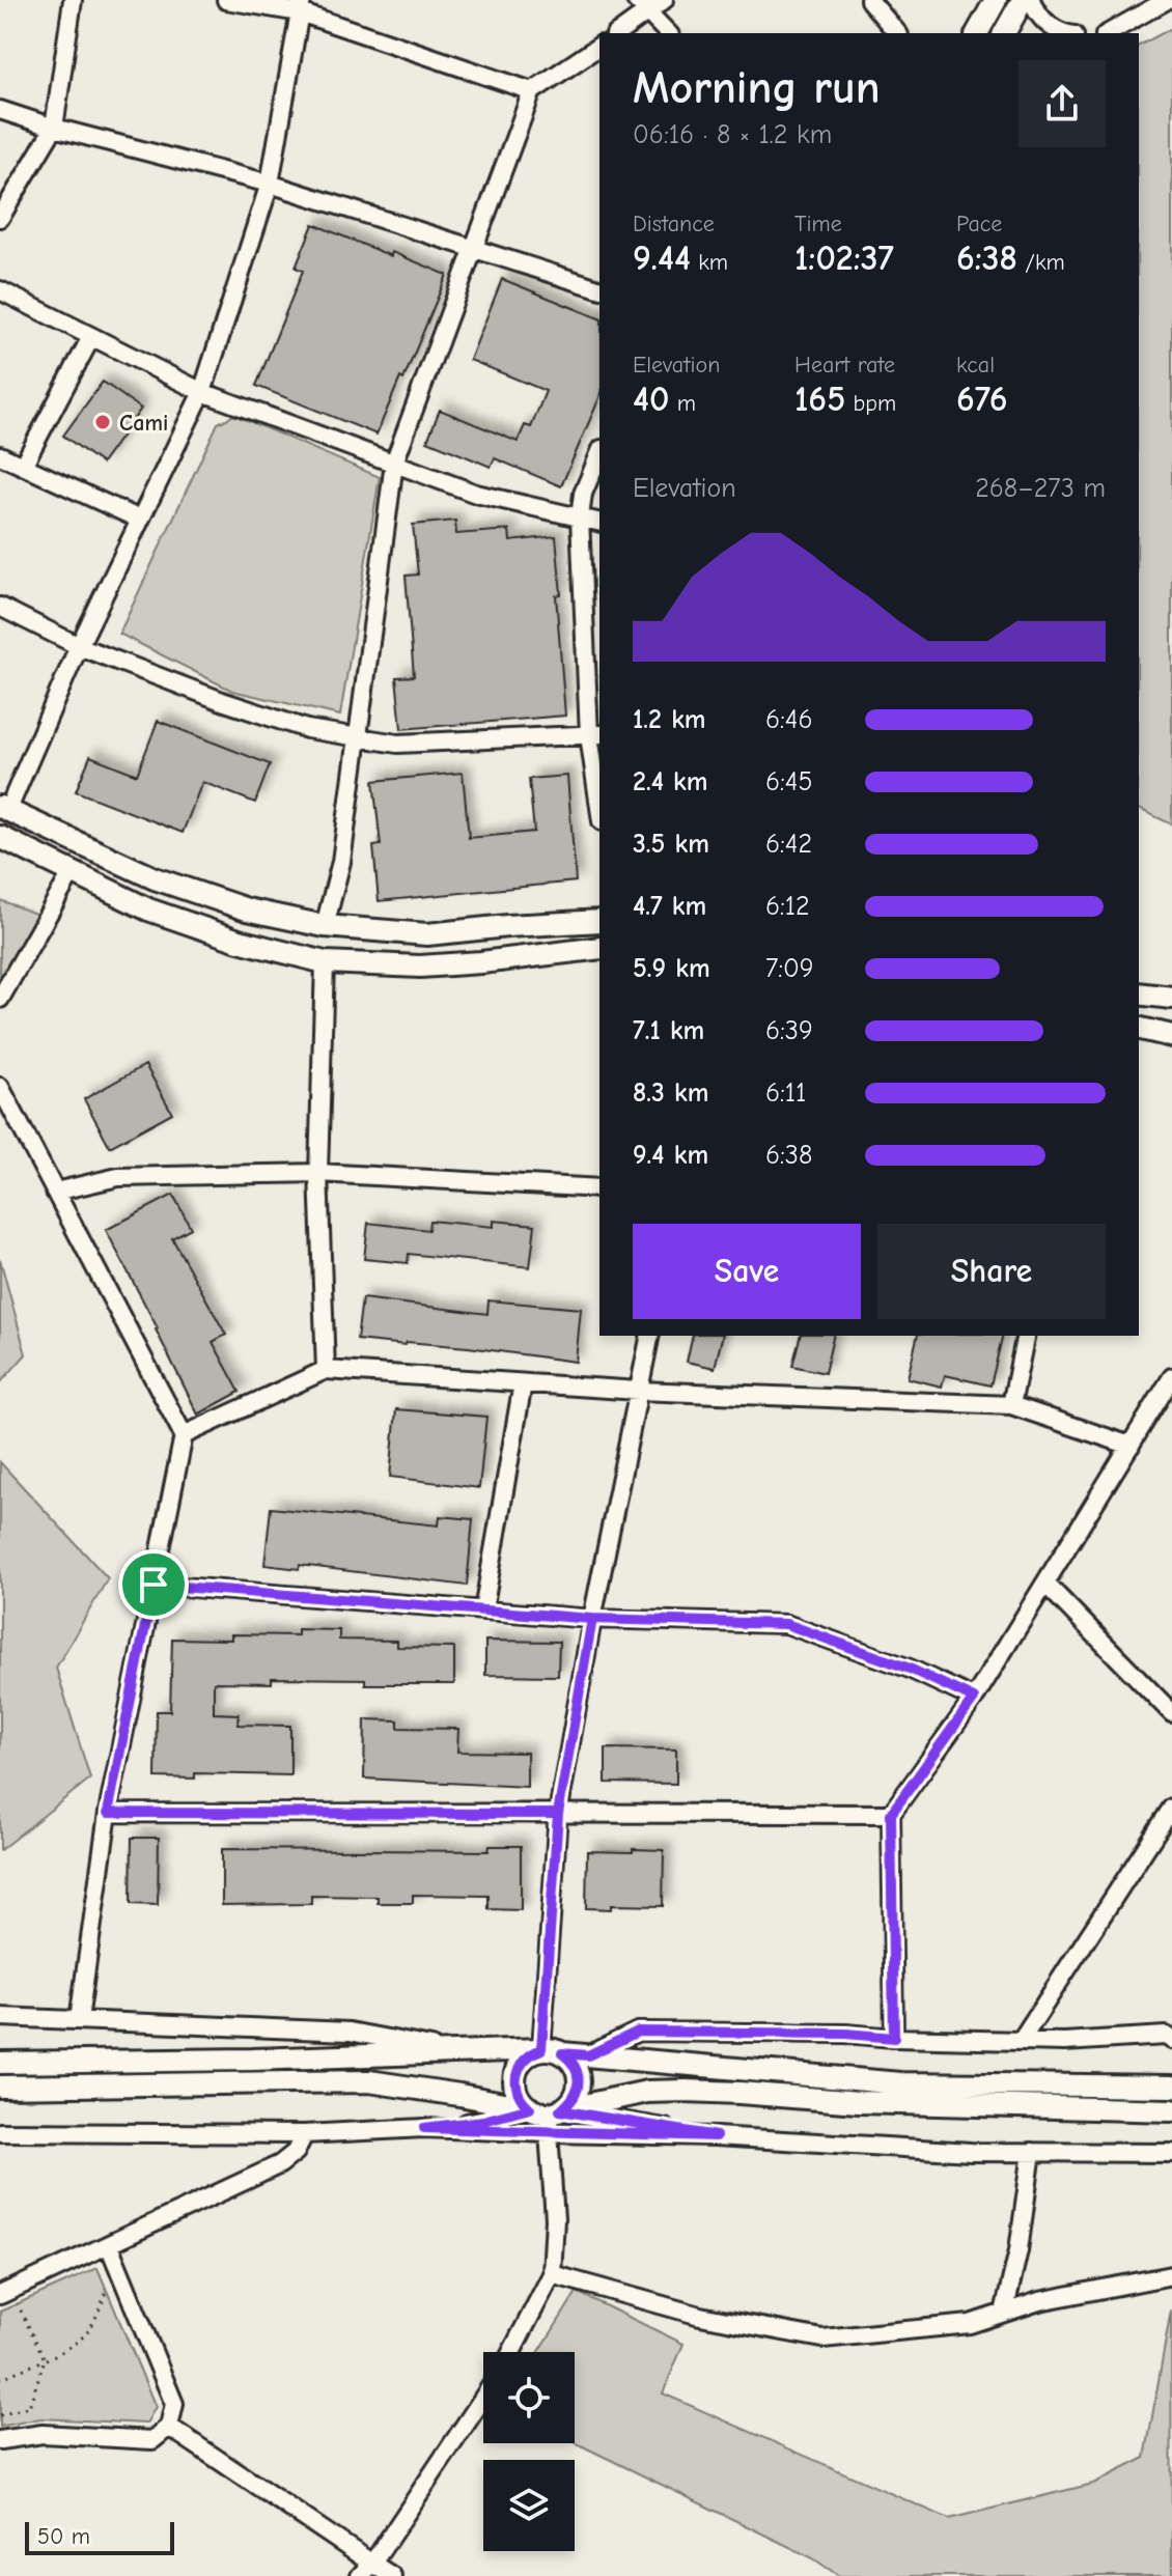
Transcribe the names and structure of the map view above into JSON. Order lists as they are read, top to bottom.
{
  "places": ["Cami"],
  "scale_bar": "50 m",
  "page": {
    "heading": ["Morning run", "06:16 · 8 × 1.2 km"],
    "stats": [
      ["Distance", "9.44 km"],
      ["Time", "1:02:37"],
      ["Pace", "6:38 /km"],
      ["Elevation", "40 m"],
      ["Heart rate", "165 bpm"],
      ["kcal", "676"]
    ],
    "chart": ["Elevation", "268–273 m"],
    "list": [
      {
        "name": "1.2 km",
        "note": "6:46"
      },
      {
        "name": "2.4 km",
        "note": "6:45"
      },
      {
        "name": "3.5 km",
        "note": "6:42"
      },
      {
        "name": "4.7 km",
        "note": "6:12"
      },
      {
        "name": "5.9 km",
        "note": "7:09"
      },
      {
        "name": "7.1 km",
        "note": "6:39"
      },
      {
        "name": "8.3 km",
        "note": "6:11"
      },
      {
        "name": "9.4 km",
        "note": "6:38"
      }
    ],
    "buttons": ["Save", "Share"],
    "scale": "50 m"
  }
}
